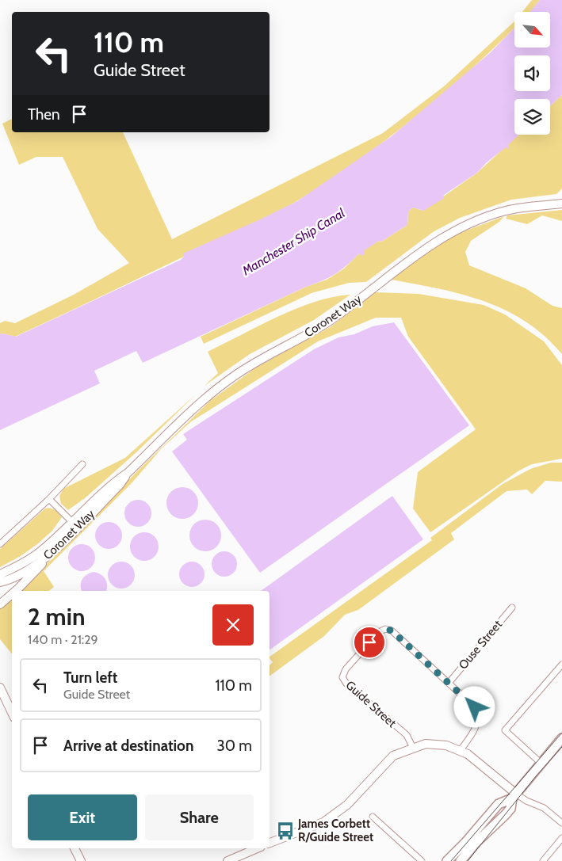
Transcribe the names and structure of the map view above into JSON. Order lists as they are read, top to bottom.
{
  "streets": {
    "street": ["Coronet Way", "Ouse Street", "Guide Street"]
  },
  "crossings": [
    ["Ouse Street", "Guide Street"]
  ],
  "water": ["Manchester Ship Canal"],
  "places": {
    "bus stop": ["James Corbett R/Guide Street"]
  },
  "north": "bottom right",
  "page": {
    "turn": ["110 m", "Guide Street"],
    "then": "Then",
    "heading": ["2 min", "140 m · 21:29"],
    "list": [
      {
        "name": "Turn left",
        "note": "Guide Street",
        "value": "110 m"
      },
      {
        "name": "Arrive at destination",
        "value": "30 m"
      }
    ],
    "buttons": ["Exit", "Share"]
  }
}
